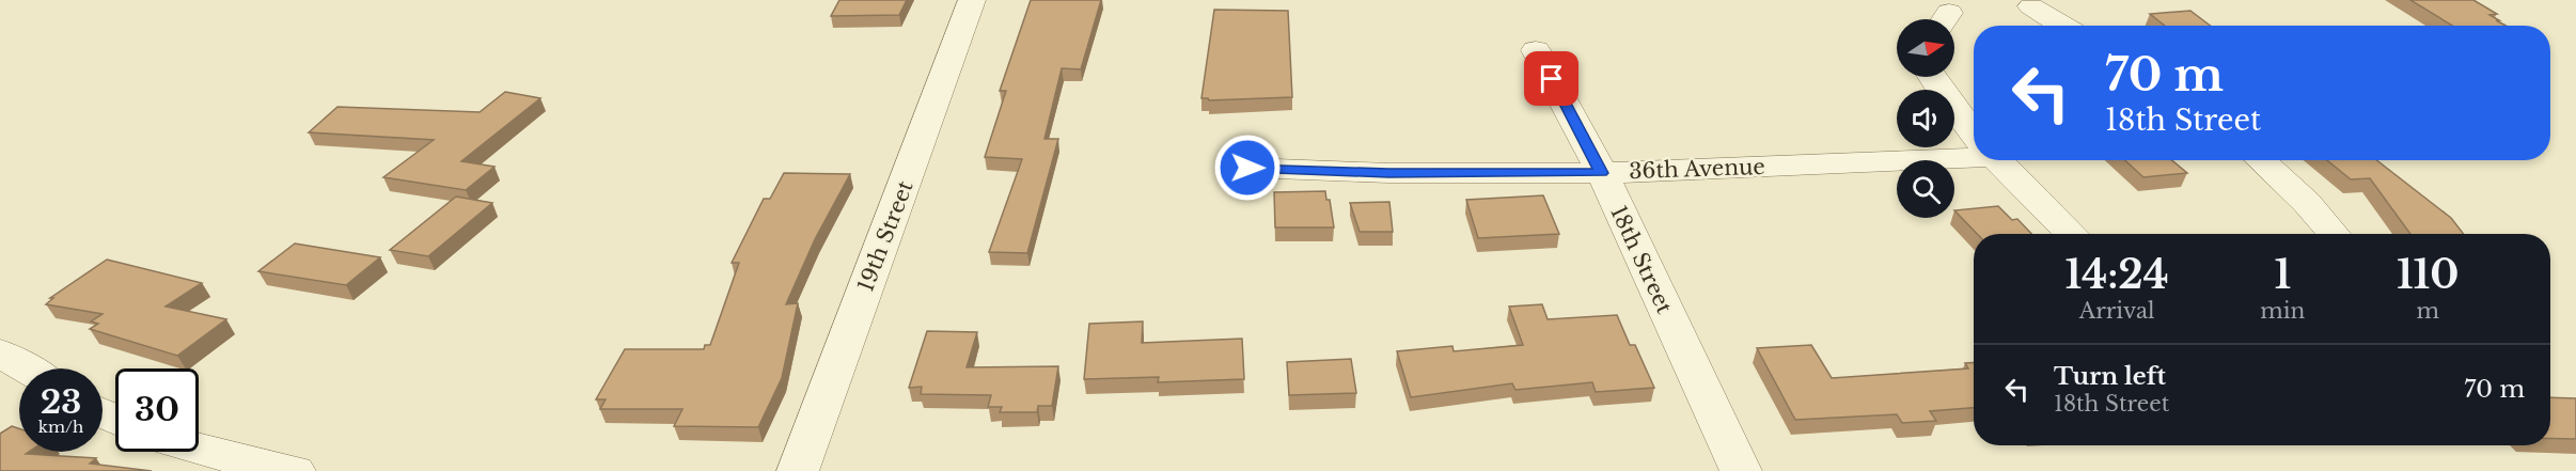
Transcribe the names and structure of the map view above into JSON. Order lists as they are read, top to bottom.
{
  "streets": {
    "street": ["36th Avenue", "19th Street", "18th Street"]
  },
  "crossings": [
    ["36th Avenue", "18th Street"]
  ],
  "north": "right",
  "page": {
    "turn": ["70 m", "18th Street"],
    "eta": [
      "14:24",
      "Arrival",
      "1",
      "min",
      "110",
      "m"
    ],
    "list": [
      {
        "name": "Turn left",
        "note": "18th Street",
        "value": "70 m"
      }
    ],
    "speed": "23 km/h",
    "limit": "30"
  }
}
